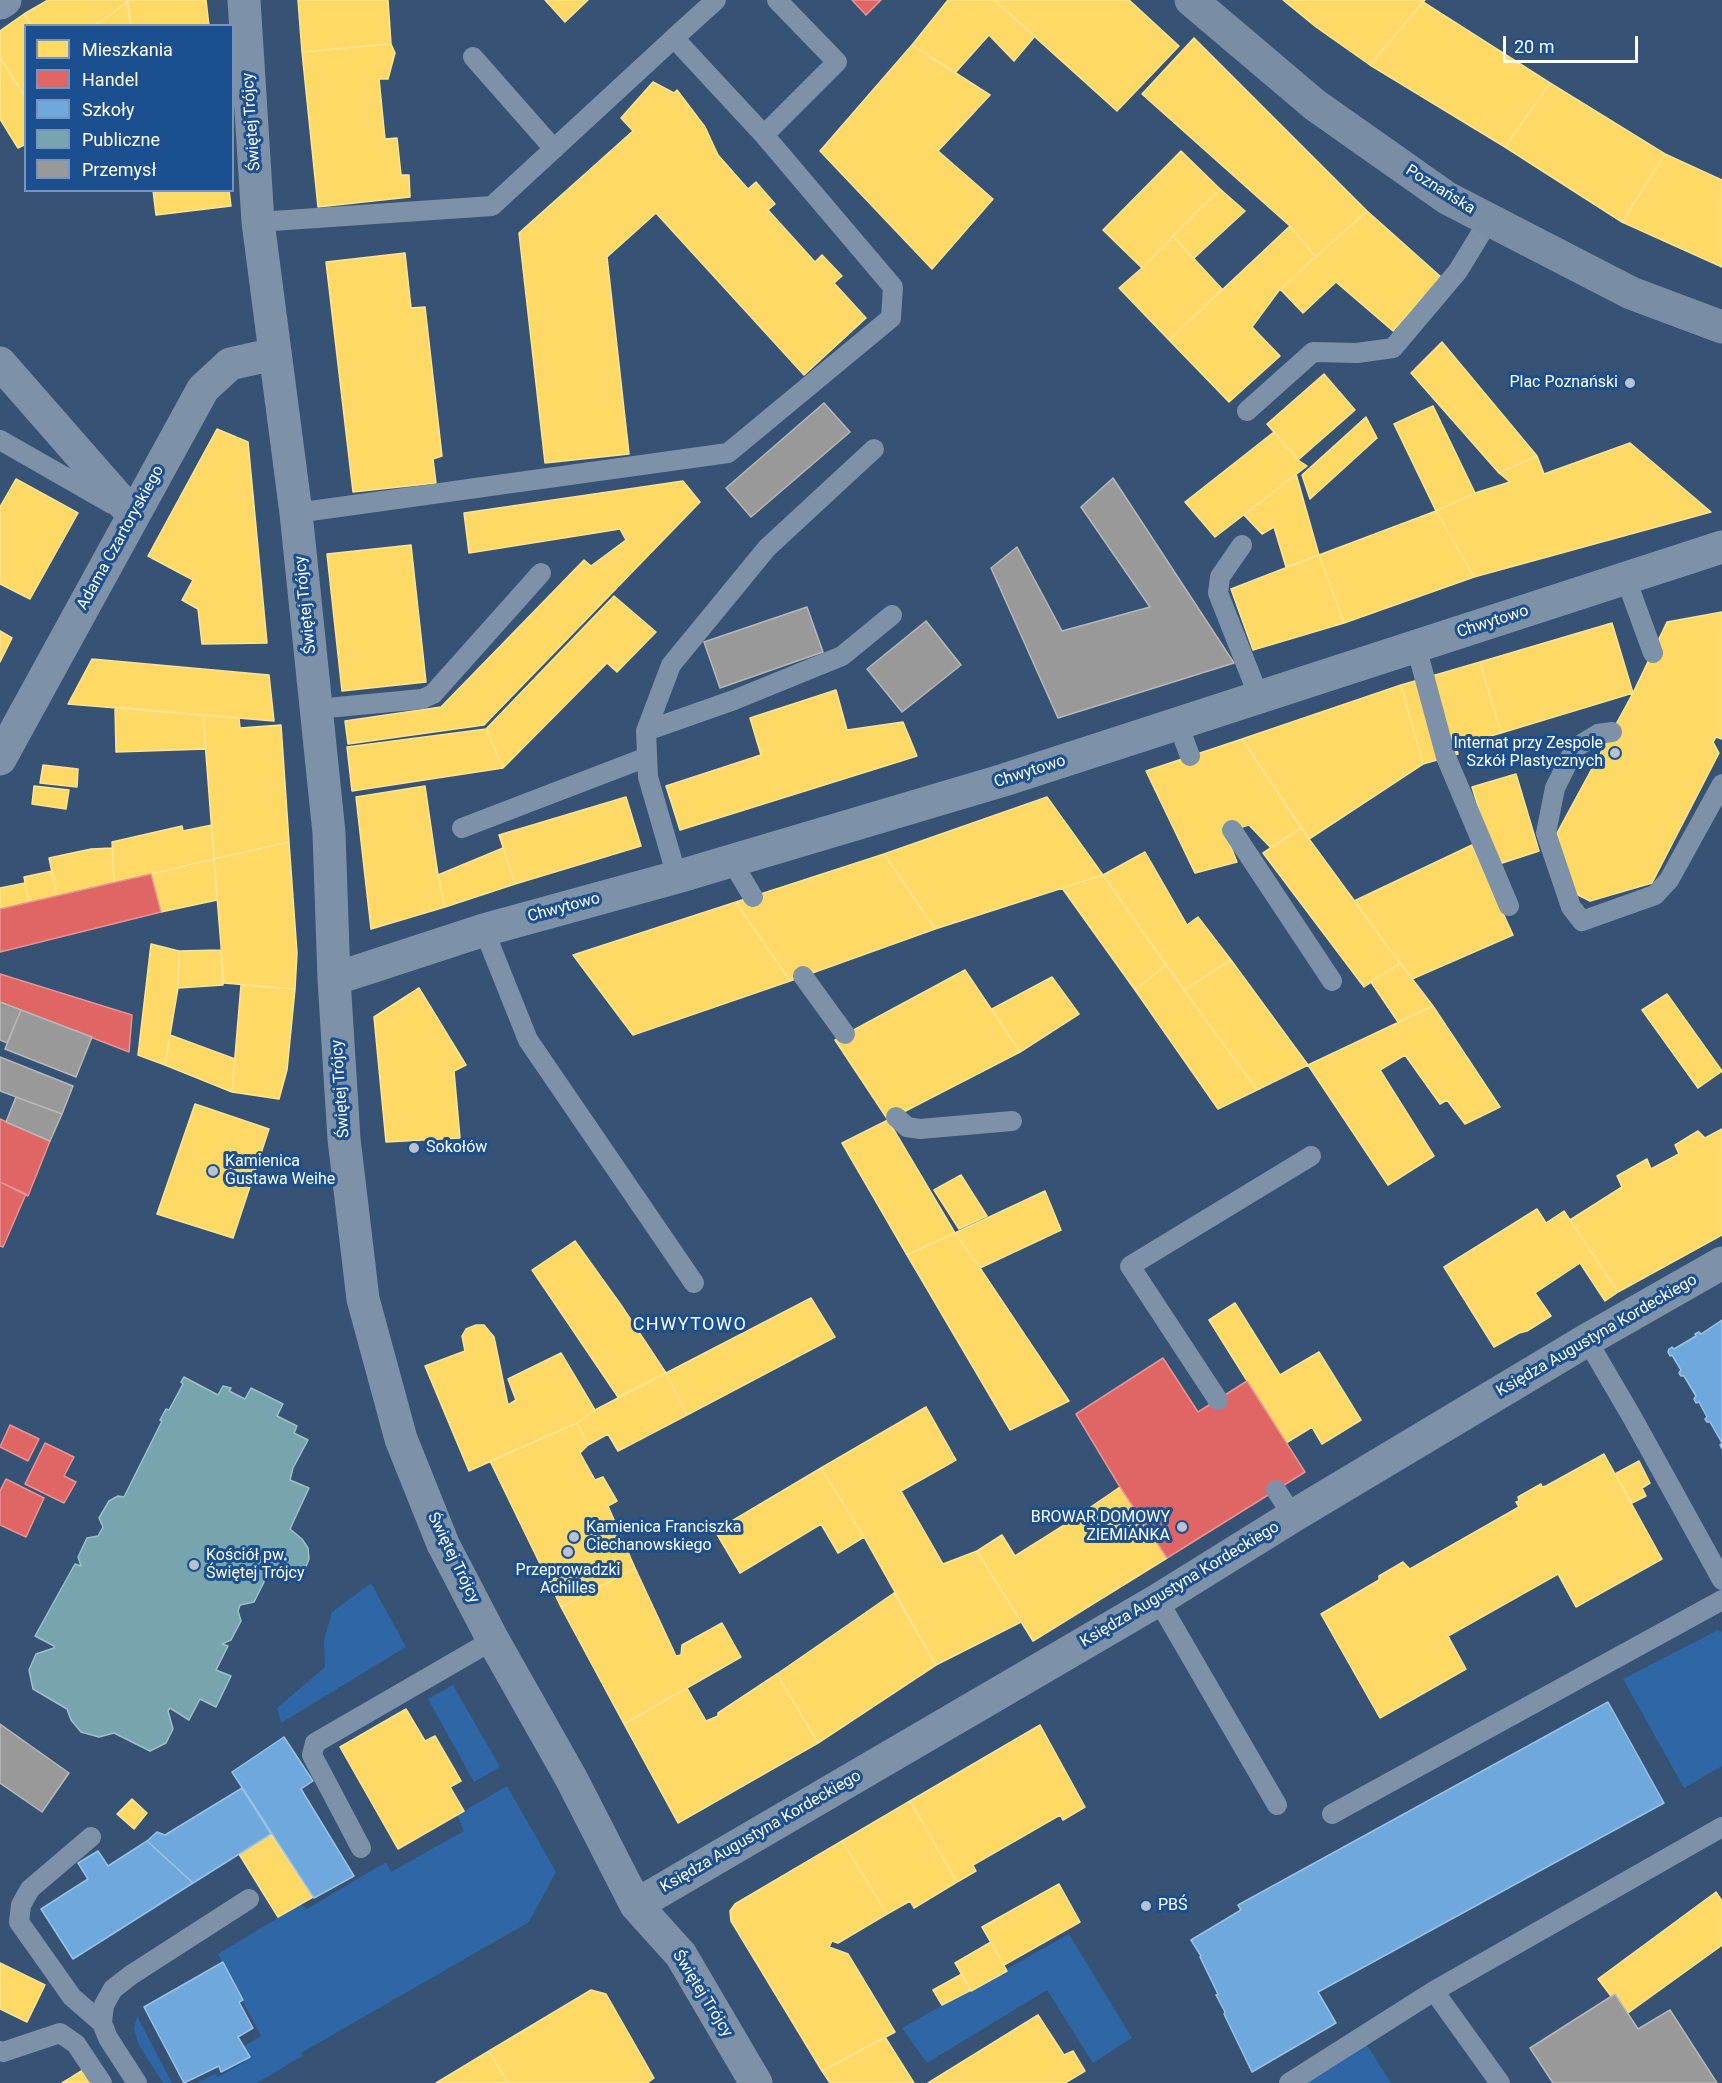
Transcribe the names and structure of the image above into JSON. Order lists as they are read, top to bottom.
{
  "streets": {
    "main road": ["Poznańska"],
    "street": [
      "Świętej Trójcy",
      "Adama Czartoryskiego",
      "Chwytowo",
      "Księdza Augustyna Kordeckiego"
    ]
  },
  "crossings": [
    ["Świętej Trójcy", "Adama Czartoryskiego"],
    ["Świętej Trójcy", "Chwytowo"],
    ["Świętej Trójcy", "Księdza Augustyna Kordeckiego"]
  ],
  "districts": ["CHWYTOWO"],
  "places": [
    "Plac Poznański",
    "Internat przy Zespole Szkół Plastycznych",
    "Sokołów",
    "Kamienica Gustawa Weihe",
    "BROWAR DOMOWY ZIEMIANKA",
    "Kamienica Franciszka Ciechanowskiego",
    "Przeprowadzki Achilles",
    "Kościół pw. Świętej Trójcy",
    "PBŚ"
  ],
  "legend": [
    "Mieszkania",
    "Handel",
    "Szkoły",
    "Publiczne",
    "Przemysł"
  ],
  "scale_bar": "20 m"
}
